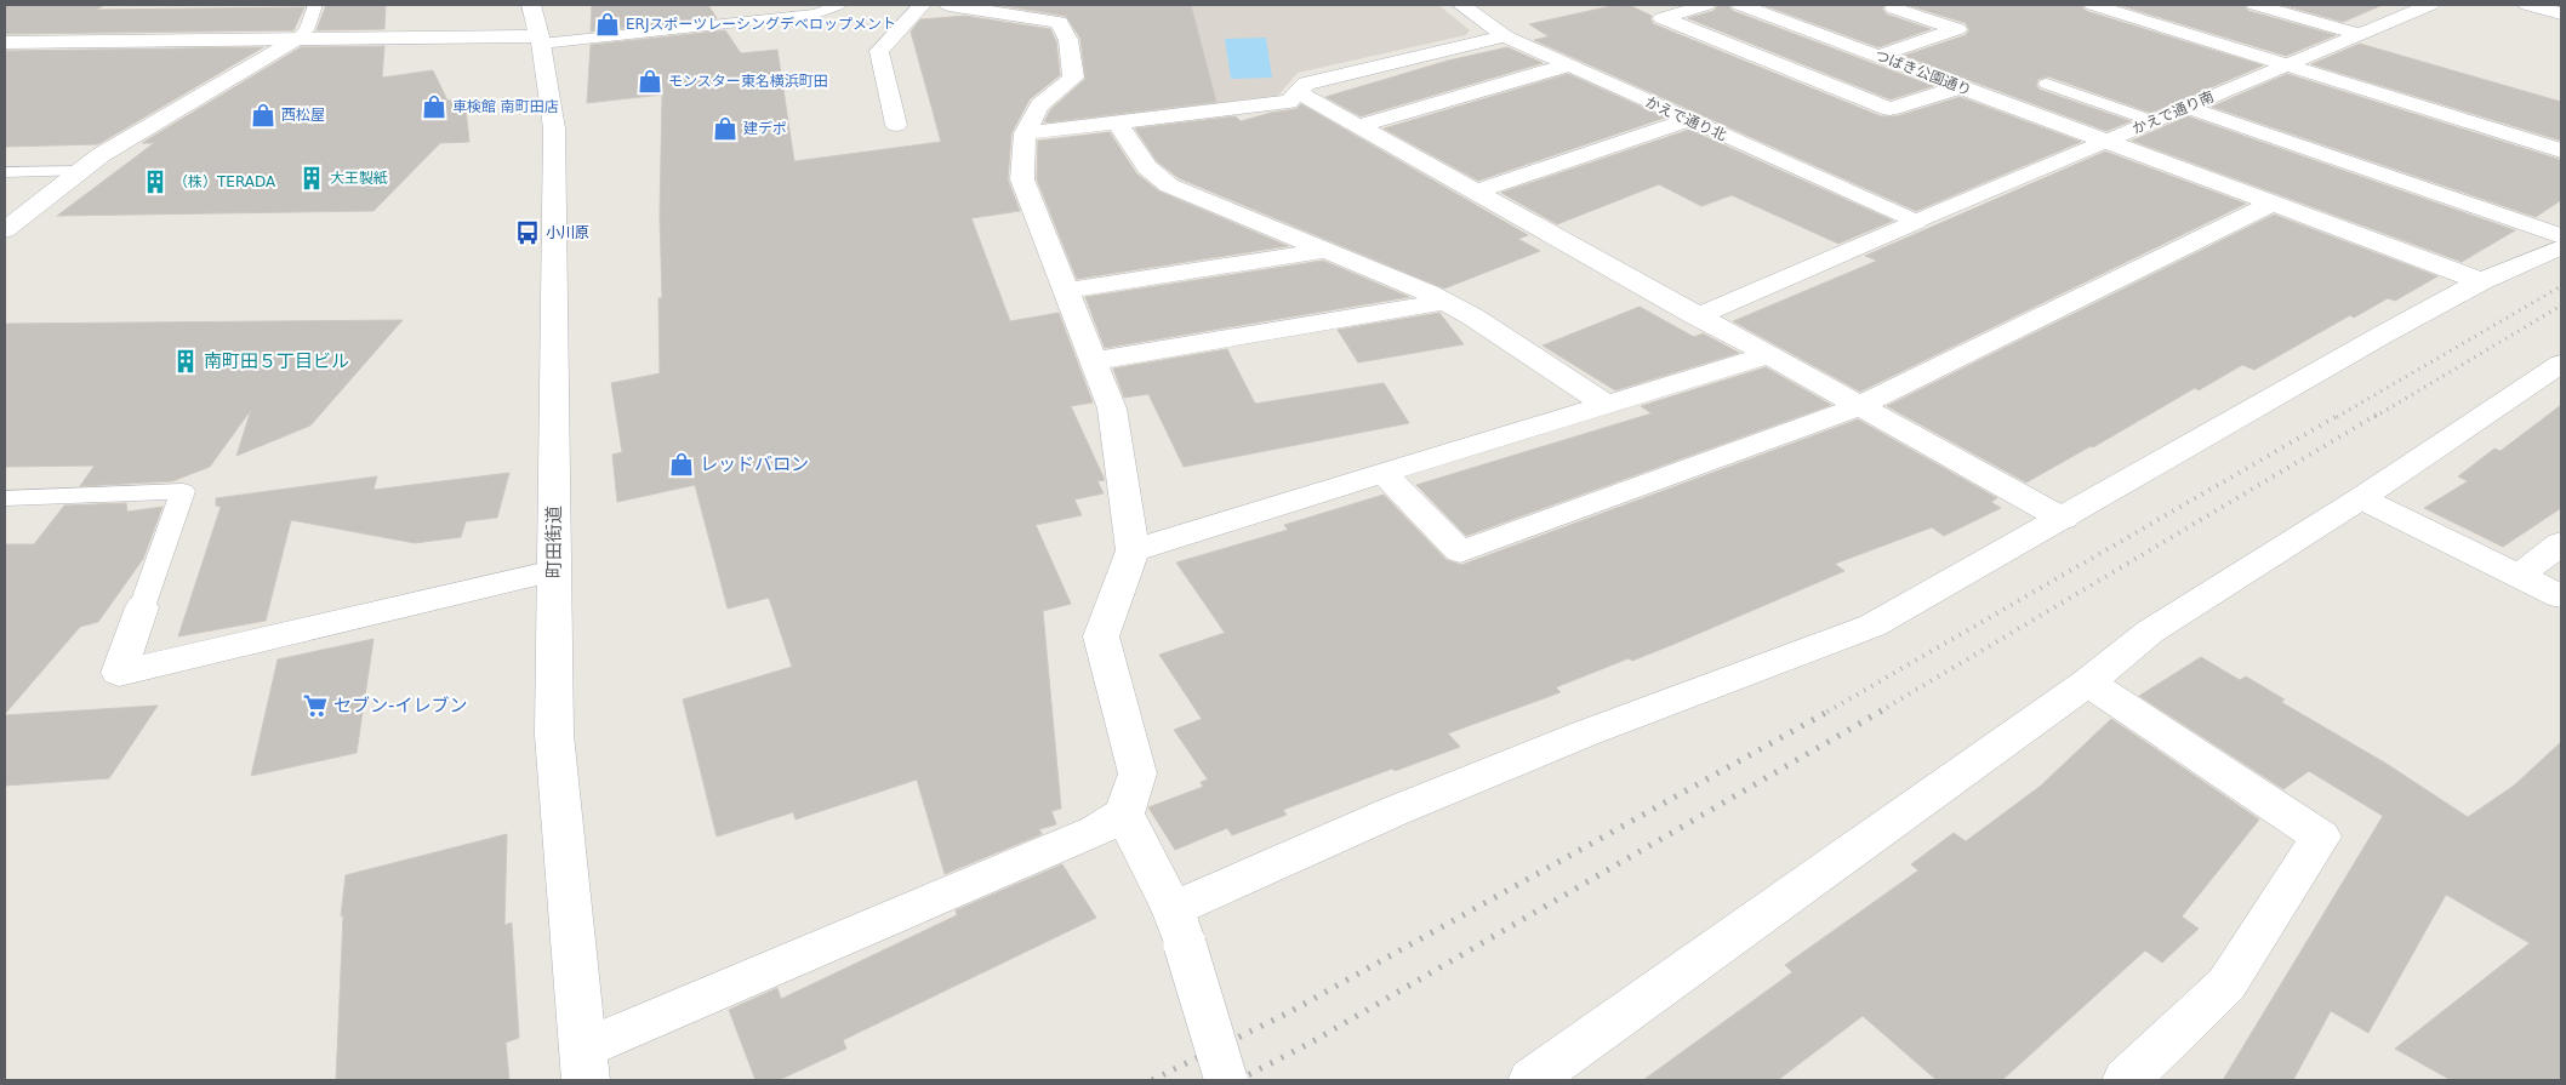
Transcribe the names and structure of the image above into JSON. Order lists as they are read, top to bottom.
{
  "streets": {
    "street": [
      "つばき公園通り",
      "かえで通り南",
      "かえで通り北",
      "町田街道"
    ]
  },
  "crossings": [
    ["つばき公園通り", "かえで通り南"],
    ["かえで通り南", "かえで通り北"]
  ],
  "places": {
    "shop": [
      "ERJスポーツレーシングデベロップメント",
      "モンスター東名横浜町田",
      "車検館 南町田店",
      "西松屋",
      "建デポ",
      "レッドバロン"
    ],
    "building": ["大王製紙", "（株）TERADA", "南町田５丁目ビル"],
    "bus stop": ["小川原"],
    "supermarket": ["セブン-イレブン"]
  }
}
